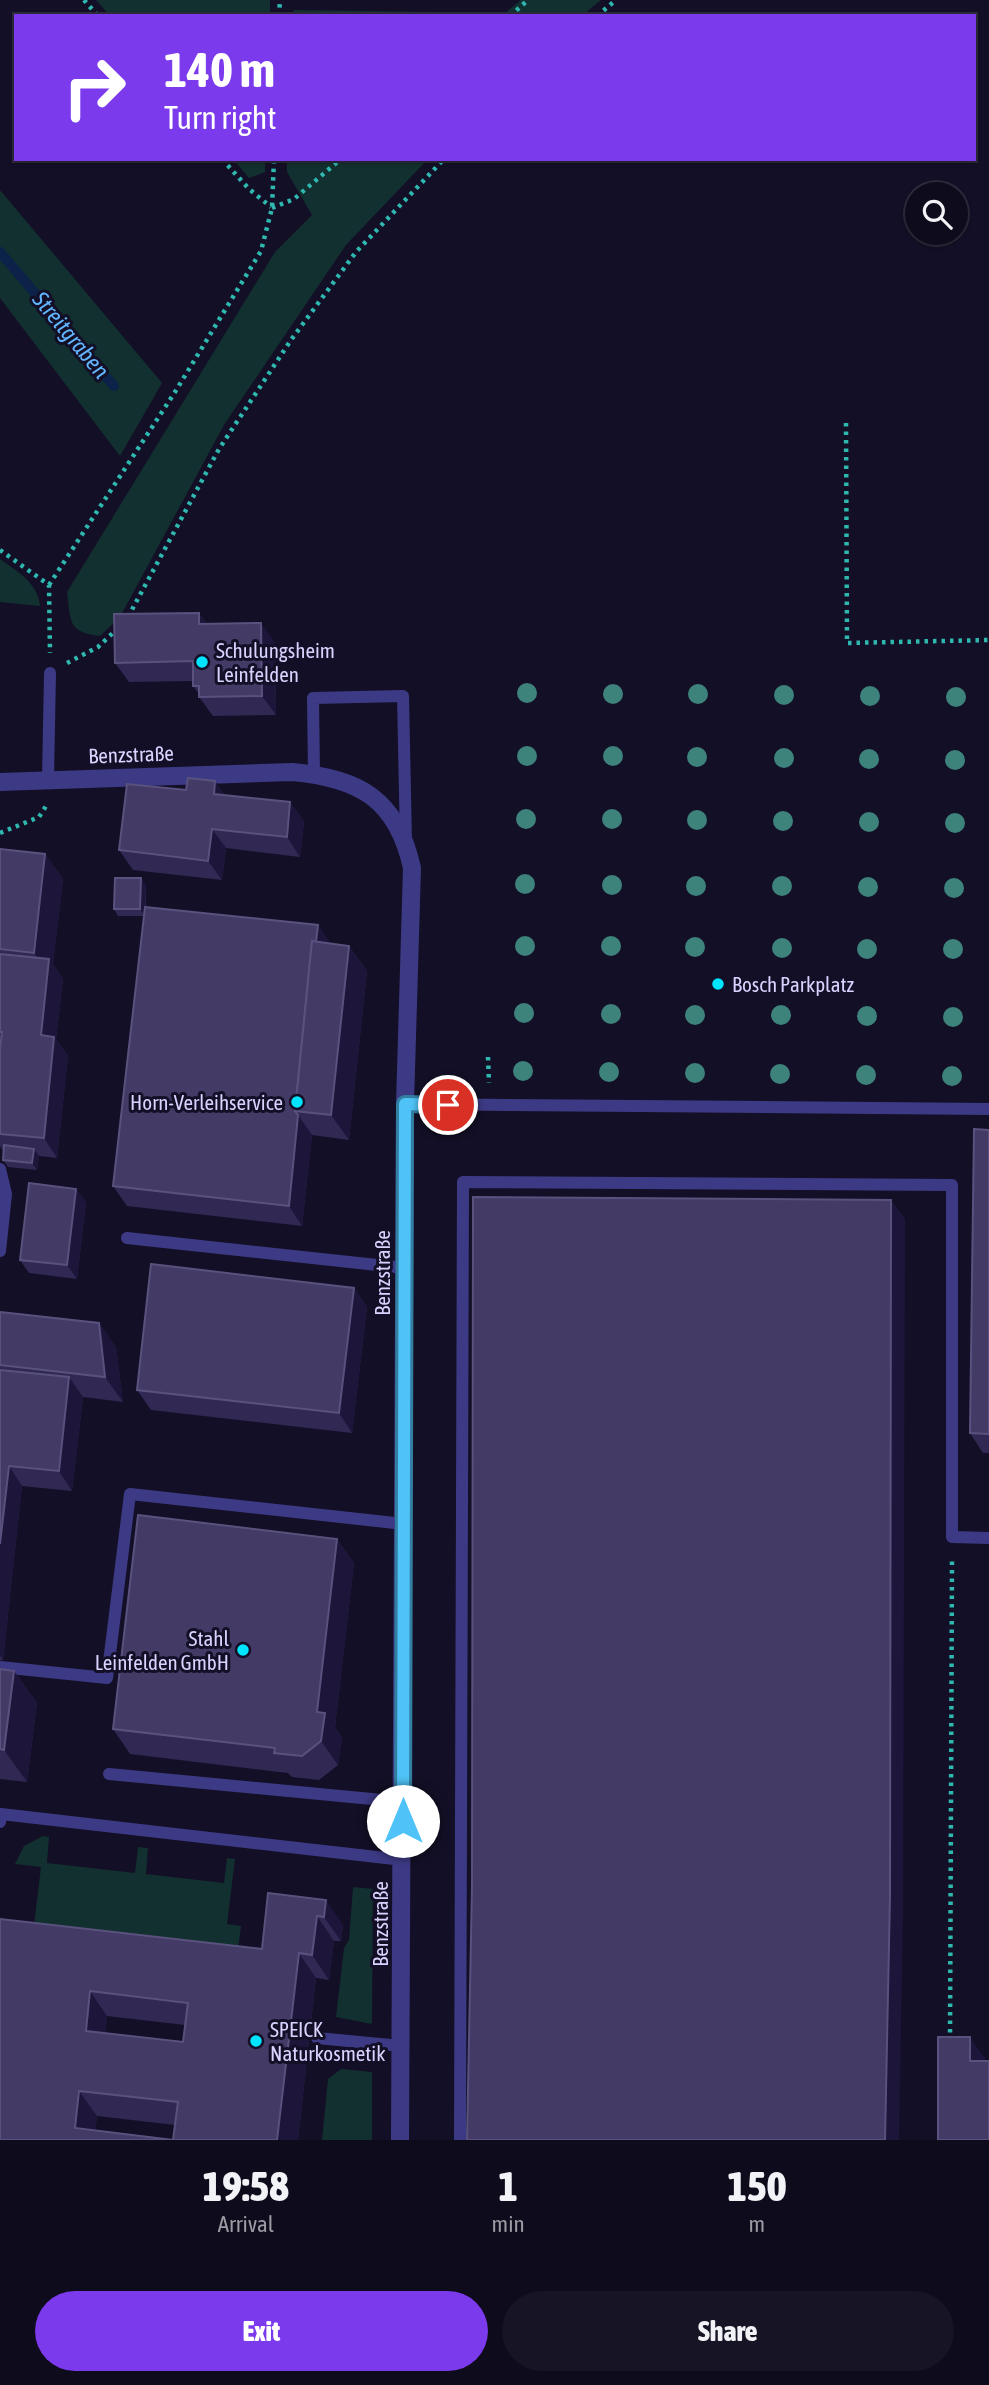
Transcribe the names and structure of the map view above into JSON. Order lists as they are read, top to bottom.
{
  "streets": {
    "street": ["Benzstraße"]
  },
  "water": ["Streitgraben"],
  "places": [
    "Schulungsheim Leinfelden",
    "Bosch Parkplatz",
    "Horn-Verleihservice",
    "Stahl Leinfelden GmbH",
    "SPEICK Naturkosmetik"
  ],
  "page": {
    "turn": ["140 m", "Turn right"],
    "eta": [
      "19:58",
      "Arrival",
      "1",
      "min",
      "150",
      "m"
    ],
    "buttons": ["Exit", "Share"]
  }
}
